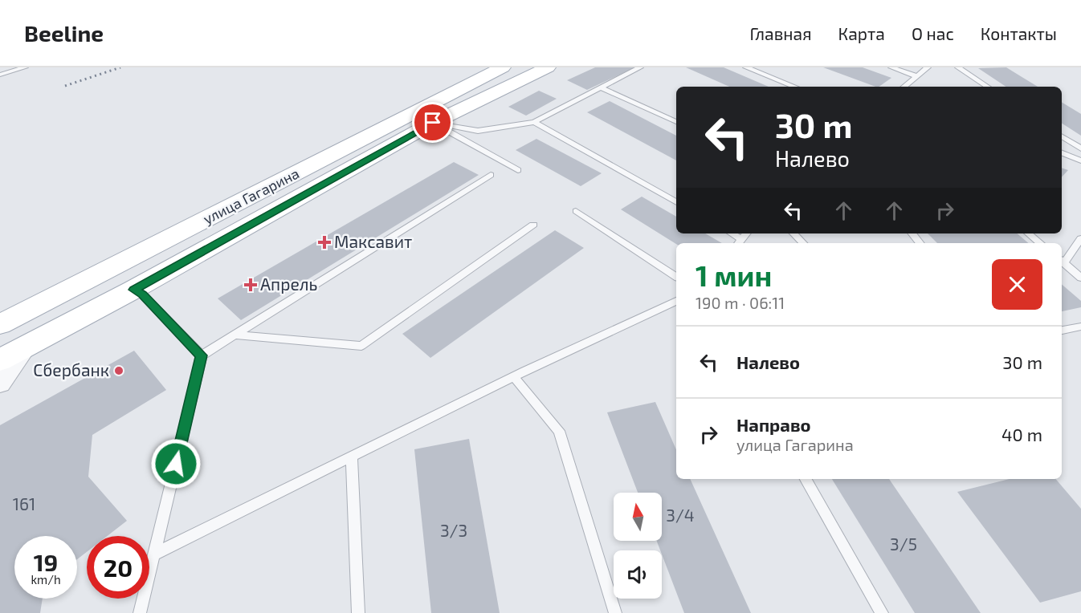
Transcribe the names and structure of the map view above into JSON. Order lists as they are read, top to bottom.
{
  "streets": {
    "main road": ["улица Гагарина"]
  },
  "places": {
    "health": ["Максавит", "Апрель"],
    "other": ["Сбербанк"]
  },
  "house_numbers": [
    "161",
    "3/4",
    "3/3",
    "3/5"
  ],
  "north": "top",
  "page": {
    "header": "Beeline",
    "nav": [
      "Главная",
      "Карта",
      "О нас",
      "Контакты"
    ],
    "turn": ["30 m", "Налево"],
    "heading": ["1 мин", "190 m · 06:11"],
    "list": [
      {
        "name": "Налево",
        "value": "30 m"
      },
      {
        "name": "Направо",
        "note": "улица Гагарина",
        "value": "40 m"
      }
    ],
    "speed": "19 km/h",
    "limit": "20"
  }
}
